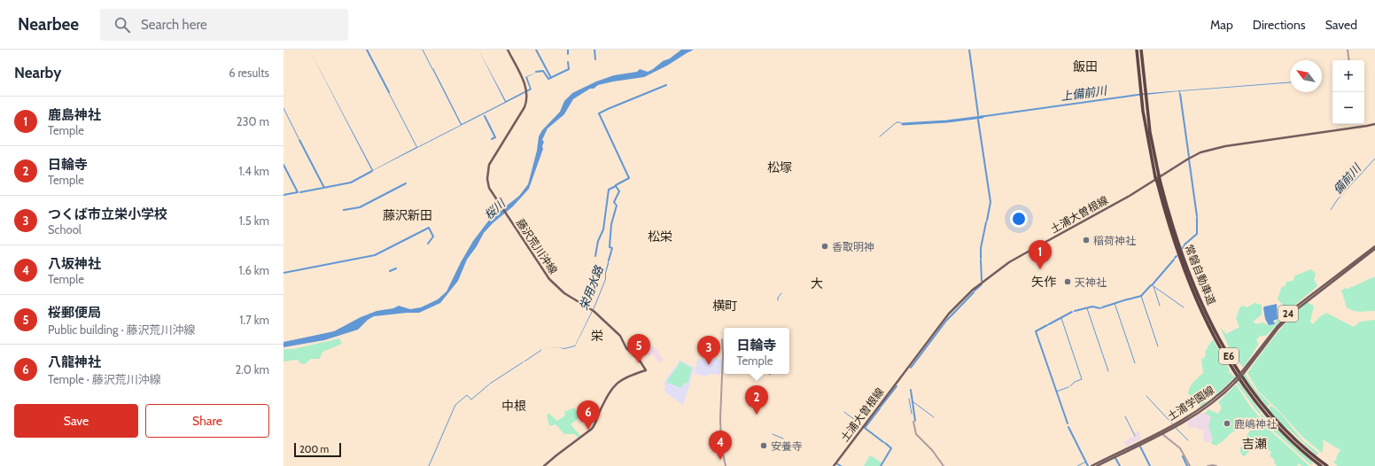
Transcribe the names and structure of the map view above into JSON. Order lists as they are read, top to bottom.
{
  "streets": {
    "highway": ["常磐自動車道", "E6"],
    "main road": [
      "土浦大曽根線",
      "藤沢荒川沖線",
      "24",
      "土浦学園線"
    ]
  },
  "districts": [
    "飯田",
    "松塚",
    "藤沢新田",
    "松栄",
    "矢作",
    "大",
    "横町",
    "栄",
    "中根",
    "吉瀬"
  ],
  "water": [
    "上備前川",
    "備前川",
    "桜川",
    "栄用水路"
  ],
  "places": [
    "稲荷神社",
    "香取明神",
    "天神社",
    "鹿嶋神社",
    "安養寺"
  ],
  "scale_bar": "200 m",
  "north": "top left",
  "page": {
    "header": "Nearbee",
    "search": "Search here",
    "nav": ["Map", "Directions", "Saved"],
    "heading": ["Nearby", "6 results"],
    "map_buttons": ["+", "−"],
    "list": [
      {
        "mark": "1",
        "name": "鹿島神社",
        "note": "Temple",
        "value": "230 m"
      },
      {
        "mark": "2",
        "name": "日輪寺",
        "note": "Temple",
        "value": "1.4 km"
      },
      {
        "mark": "3",
        "name": "つくば市立栄小学校",
        "note": "School",
        "value": "1.5 km"
      },
      {
        "mark": "4",
        "name": "八坂神社",
        "note": "Temple",
        "value": "1.6 km"
      },
      {
        "mark": "5",
        "name": "桜郵便局",
        "note": "Public building · 藤沢荒川沖線",
        "value": "1.7 km"
      },
      {
        "mark": "6",
        "name": "八龍神社",
        "note": "Temple · 藤沢荒川沖線",
        "value": "2.0 km"
      }
    ],
    "pins": [
      "1",
      "5",
      "3",
      "2",
      "6",
      "4"
    ],
    "popup": ["日輪寺", "Temple"],
    "buttons": ["Save", "Share"],
    "scale": "200 m"
  }
}
